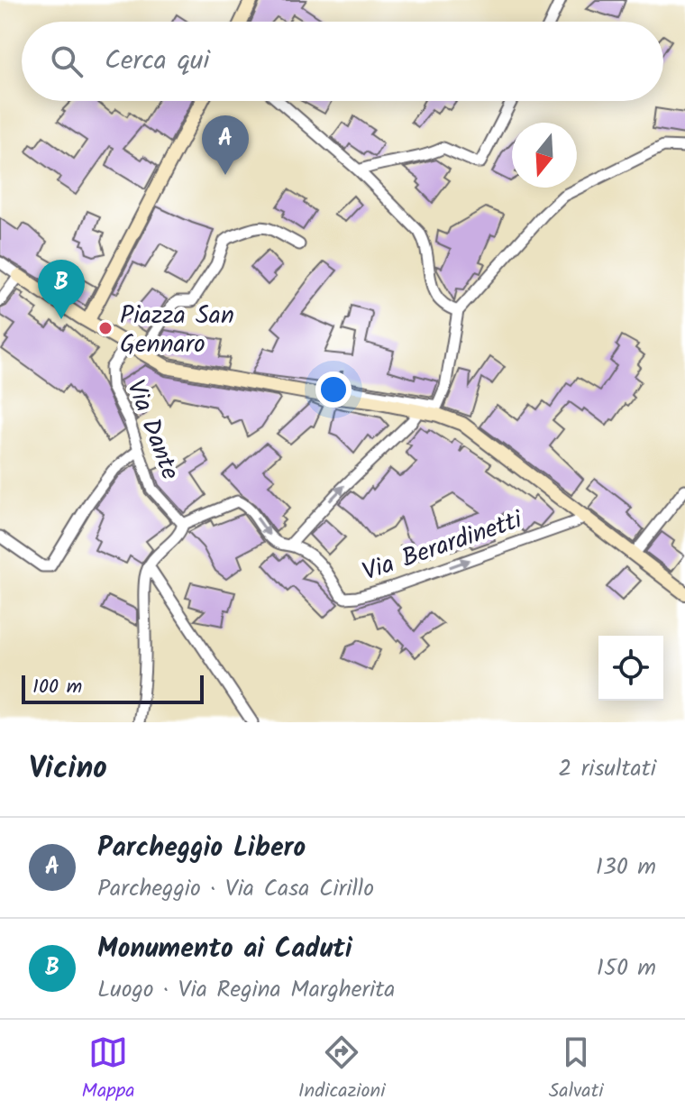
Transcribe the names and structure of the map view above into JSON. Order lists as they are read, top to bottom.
{
  "streets": {
    "street": ["Via Dante", "Via Berardinetti"]
  },
  "crossings": [
    ["Via Dante", "Via Berardinetti"]
  ],
  "one_way": ["Via Berardinetti"],
  "places": ["Piazza San Gennaro"],
  "scale_bar": "100 m",
  "north": "bottom",
  "page": {
    "search": "Cerca qui",
    "pins": ["A", "B"],
    "scale": "100 m",
    "heading": ["Vicino", "2 risultati"],
    "list": [
      {
        "mark": "A",
        "name": "Parcheggio Libero",
        "note": "Parcheggio · Via Casa Cirillo",
        "value": "130 m"
      },
      {
        "mark": "B",
        "name": "Monumento ai Caduti",
        "note": "Luogo · Via Regina Margherita",
        "value": "150 m"
      }
    ],
    "nav": ["Mappa", "Indicazioni", "Salvati"]
  }
}
